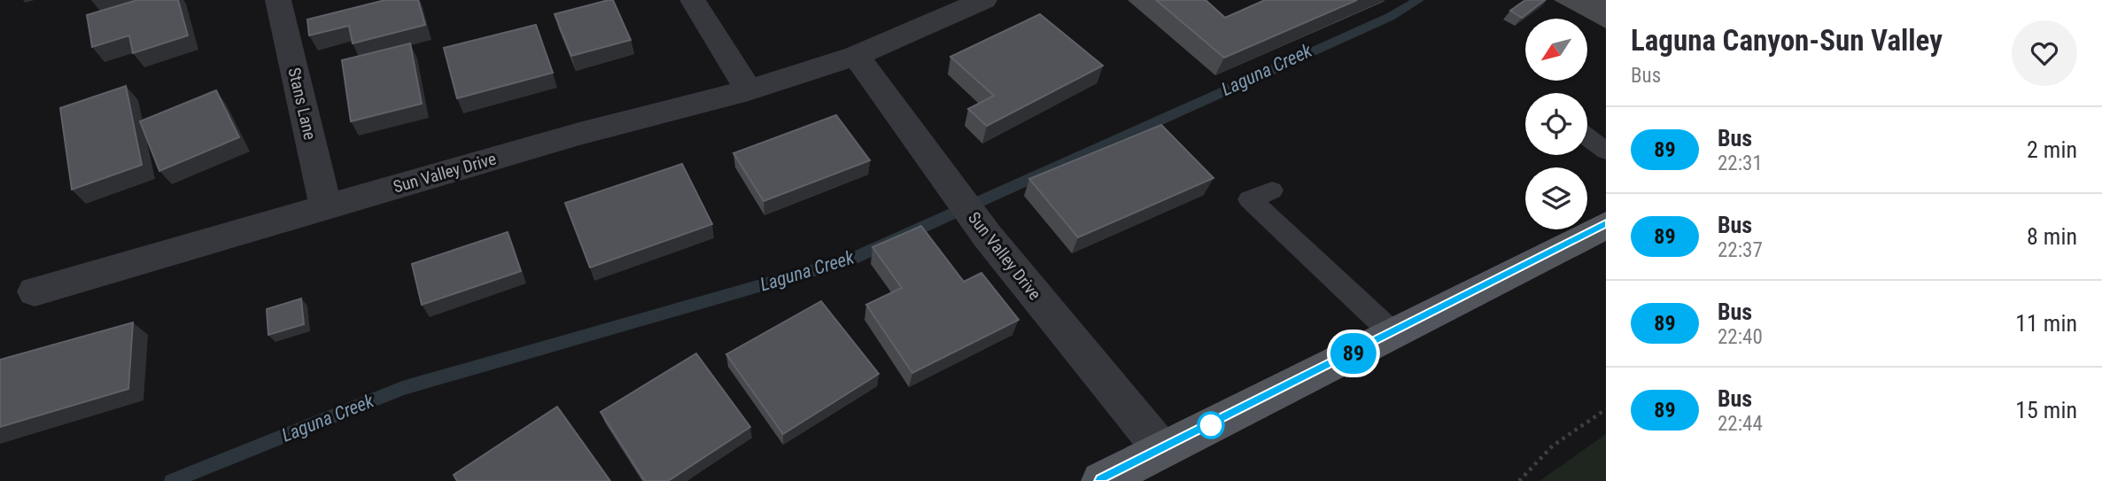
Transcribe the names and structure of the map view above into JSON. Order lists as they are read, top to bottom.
{
  "streets": {
    "street": ["Stans Lane", "Sun Valley Drive"]
  },
  "crossings": [
    ["Stans Lane", "Sun Valley Drive"]
  ],
  "water": ["Laguna Creek"],
  "lines": ["bus line 89"],
  "north": "bottom left",
  "page": {
    "on_map": "89",
    "heading": ["Laguna Canyon-Sun Valley", "Bus"],
    "list": [
      {
        "mark": "89",
        "name": "Bus",
        "note": "22:31",
        "value": "2 min"
      },
      {
        "mark": "89",
        "name": "Bus",
        "note": "22:37",
        "value": "8 min"
      },
      {
        "mark": "89",
        "name": "Bus",
        "note": "22:40",
        "value": "11 min"
      },
      {
        "mark": "89",
        "name": "Bus",
        "note": "22:44",
        "value": "15 min"
      }
    ]
  }
}
